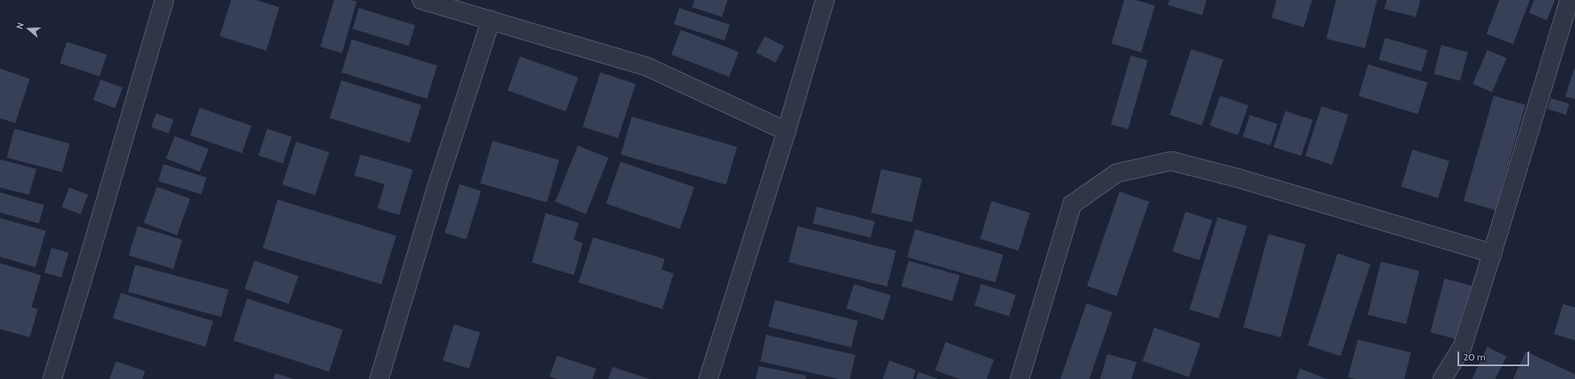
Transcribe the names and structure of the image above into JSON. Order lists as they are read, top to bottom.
{
  "scale_bar": "20 m",
  "north": "left"
}
